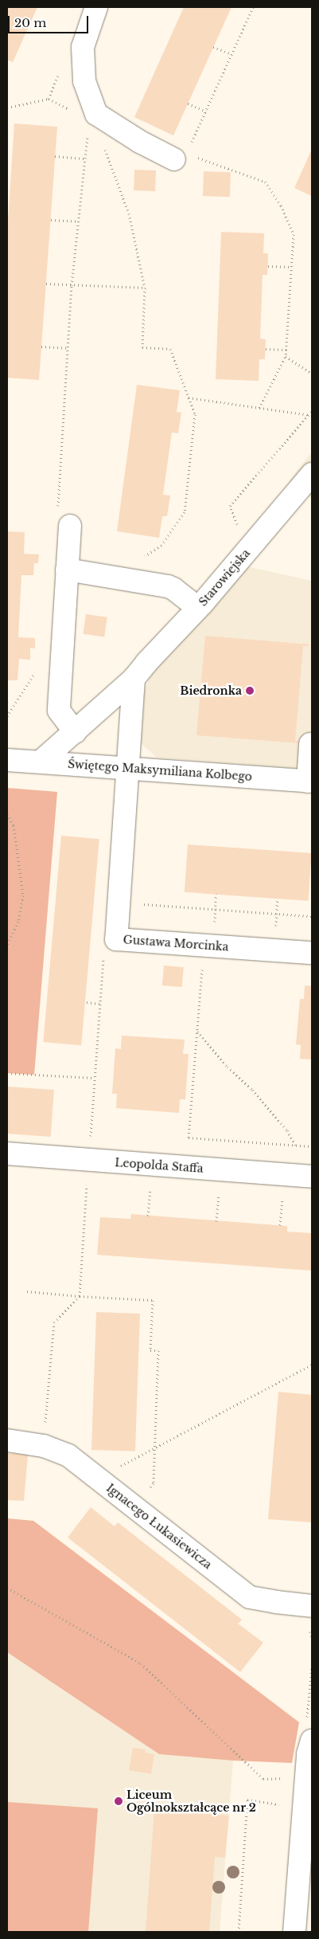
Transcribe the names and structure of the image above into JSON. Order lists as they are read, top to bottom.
{
  "streets": {
    "street": [
      "Starowiejska",
      "Świętego Maksymiliana Kolbego",
      "Gustawa Morcinka",
      "Leopolda Staffa",
      "Ignacego Łukasiewicza"
    ]
  },
  "crossings": [
    ["Starowiejska", "Świętego Maksymiliana Kolbego"],
    ["Świętego Maksymiliana Kolbego", "Gustawa Morcinka"]
  ],
  "places": ["Biedronka", "Liceum Ogólnokształcące nr 2"],
  "scale_bar": "20 m"
}
